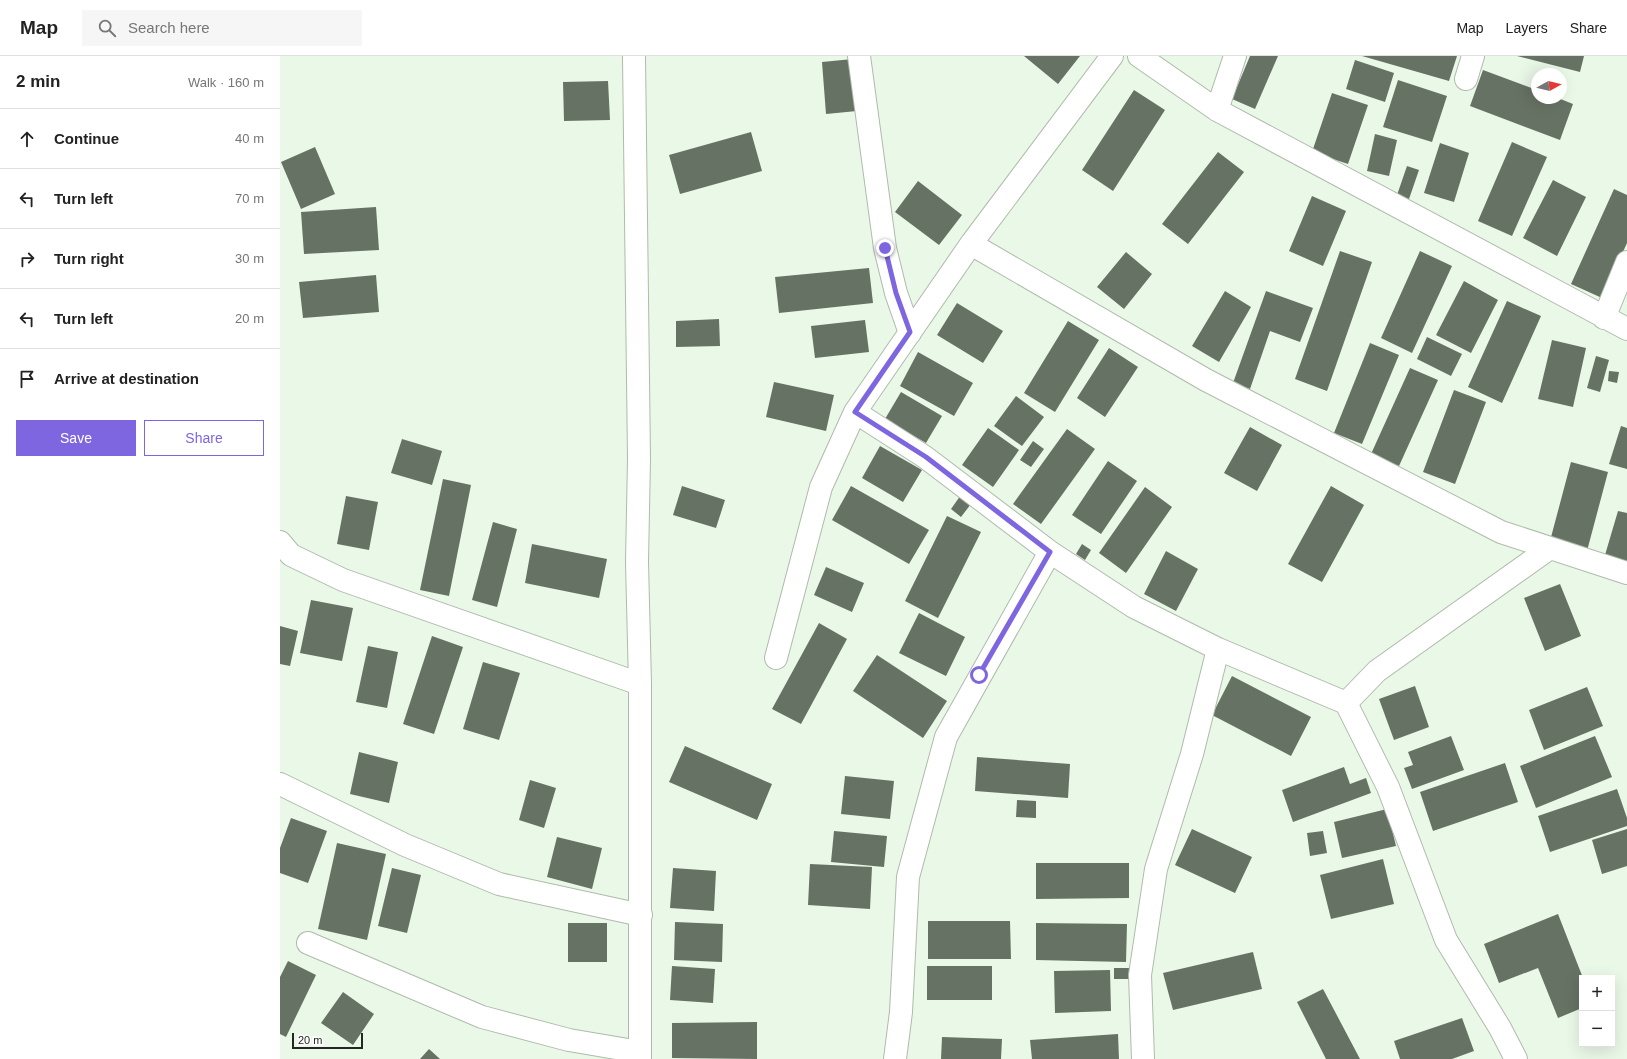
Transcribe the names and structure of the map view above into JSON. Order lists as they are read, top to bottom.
{
  "scale_bar": "20 m",
  "north": "right",
  "page": {
    "header": "Map",
    "search": "Search here",
    "nav": ["Map", "Layers", "Share"],
    "heading": ["2 min", "Walk · 160 m"],
    "list": [
      ["Continue", "40 m"],
      ["Turn left", "70 m"],
      ["Turn right", "30 m"],
      ["Turn left", "20 m"],
      "Arrive at destination"
    ],
    "buttons": ["Save", "Share"],
    "map_buttons": ["+", "−"],
    "scale": "20 m"
  }
}
